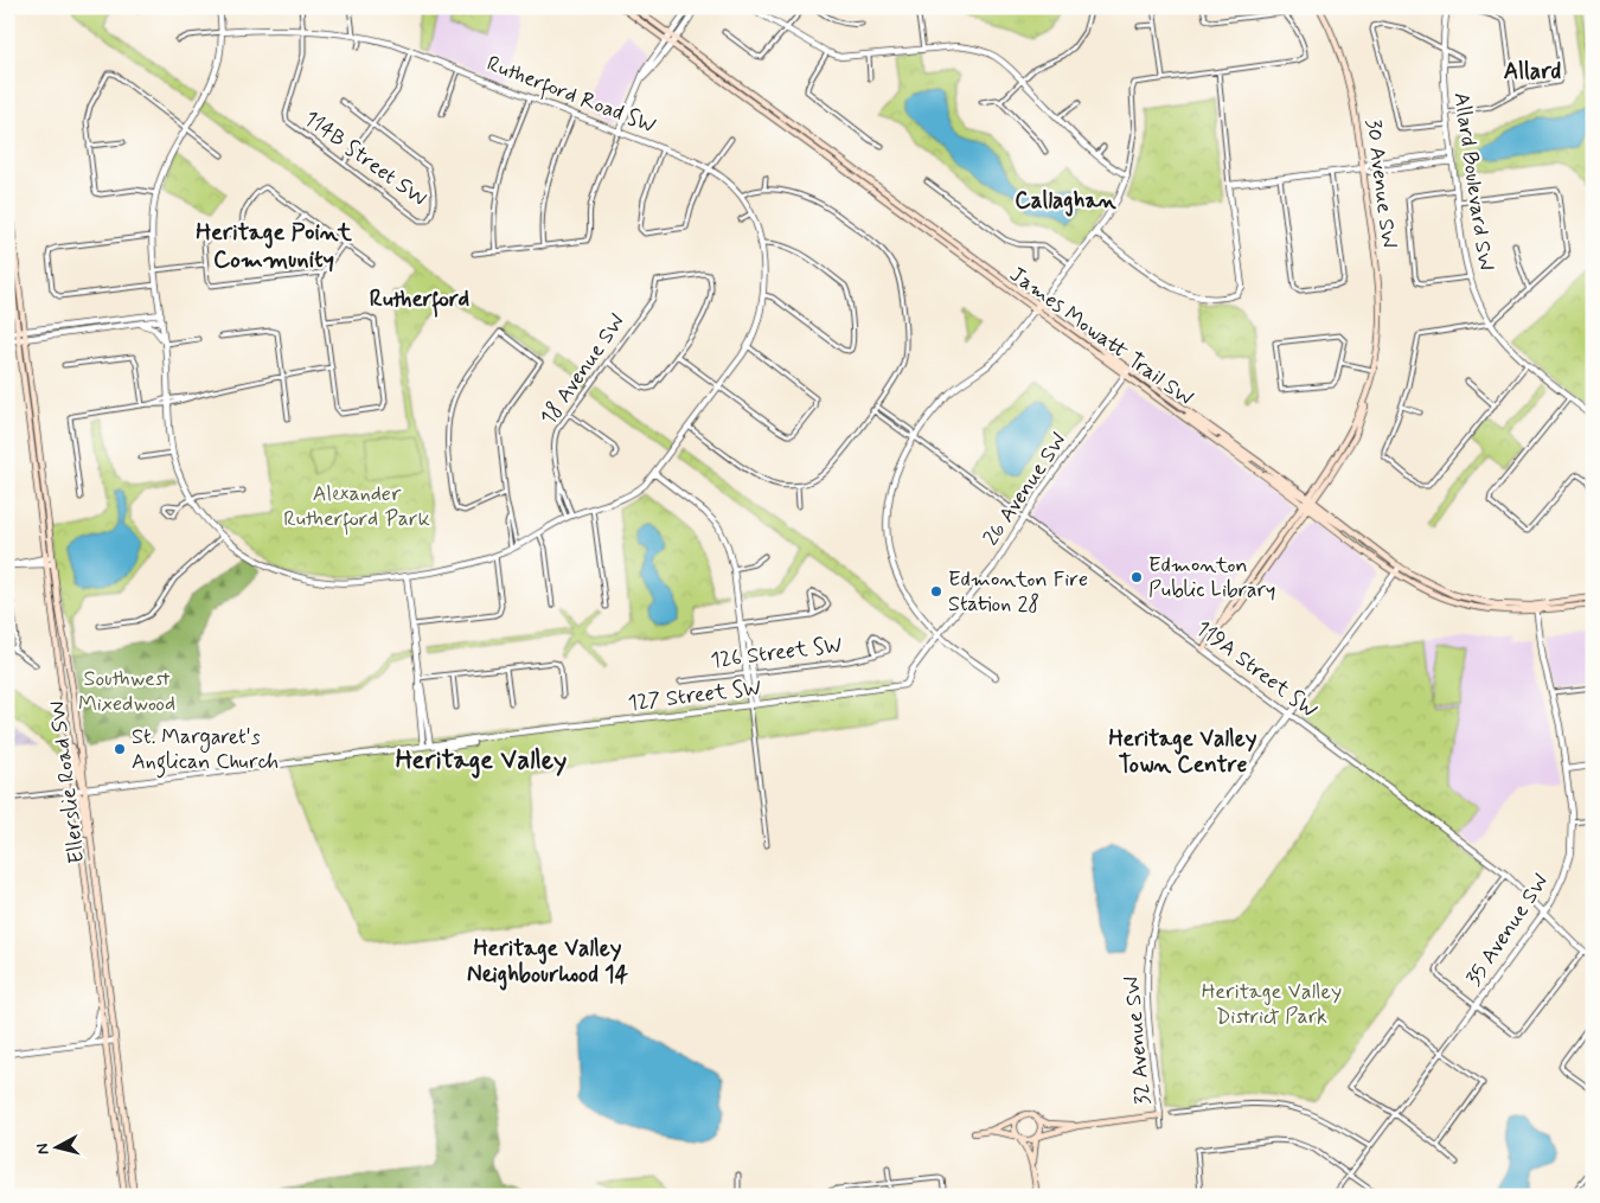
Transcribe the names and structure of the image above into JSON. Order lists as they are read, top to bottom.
{
  "streets": {
    "main road": ["30 Avenue SW", "James Mowatt Trail SW", "Ellerslie Road SW"],
    "street": [
      "Rutherford Road SW",
      "114B Street SW",
      "Allard Boulevard SW",
      "18 Avenue SW",
      "26 Avenue SW",
      "126 Street SW",
      "119A Street SW",
      "127 Street SW",
      "35 Avenue SW",
      "32 Avenue SW"
    ]
  },
  "crossings": [
    ["Rutherford Road SW", "114B Street SW"],
    ["Rutherford Road SW", "18 Avenue SW"],
    ["30 Avenue SW", "James Mowatt Trail SW"],
    ["30 Avenue SW", "119A Street SW"],
    ["James Mowatt Trail SW", "26 Avenue SW"],
    ["James Mowatt Trail SW", "35 Avenue SW"],
    ["James Mowatt Trail SW", "32 Avenue SW"],
    ["26 Avenue SW", "119A Street SW"],
    ["26 Avenue SW", "127 Street SW"],
    ["119A Street SW", "35 Avenue SW"],
    ["119A Street SW", "32 Avenue SW"],
    ["127 Street SW", "Ellerslie Road SW"]
  ],
  "districts": [
    "Allard",
    "Callaghan",
    "Heritage Point Community",
    "Rutherford",
    "Heritage Valley Town Centre",
    "Heritage Valley",
    "Heritage Valley Neighbourhood 14"
  ],
  "parks": ["Alexander Rutherford Park", "Southwest Mixedwood", "Heritage Valley District Park"],
  "places": ["Edmonton Public Library", "Edmonton Fire Station 28", "St. Margaret's Anglican Church"],
  "north": "left"
}
